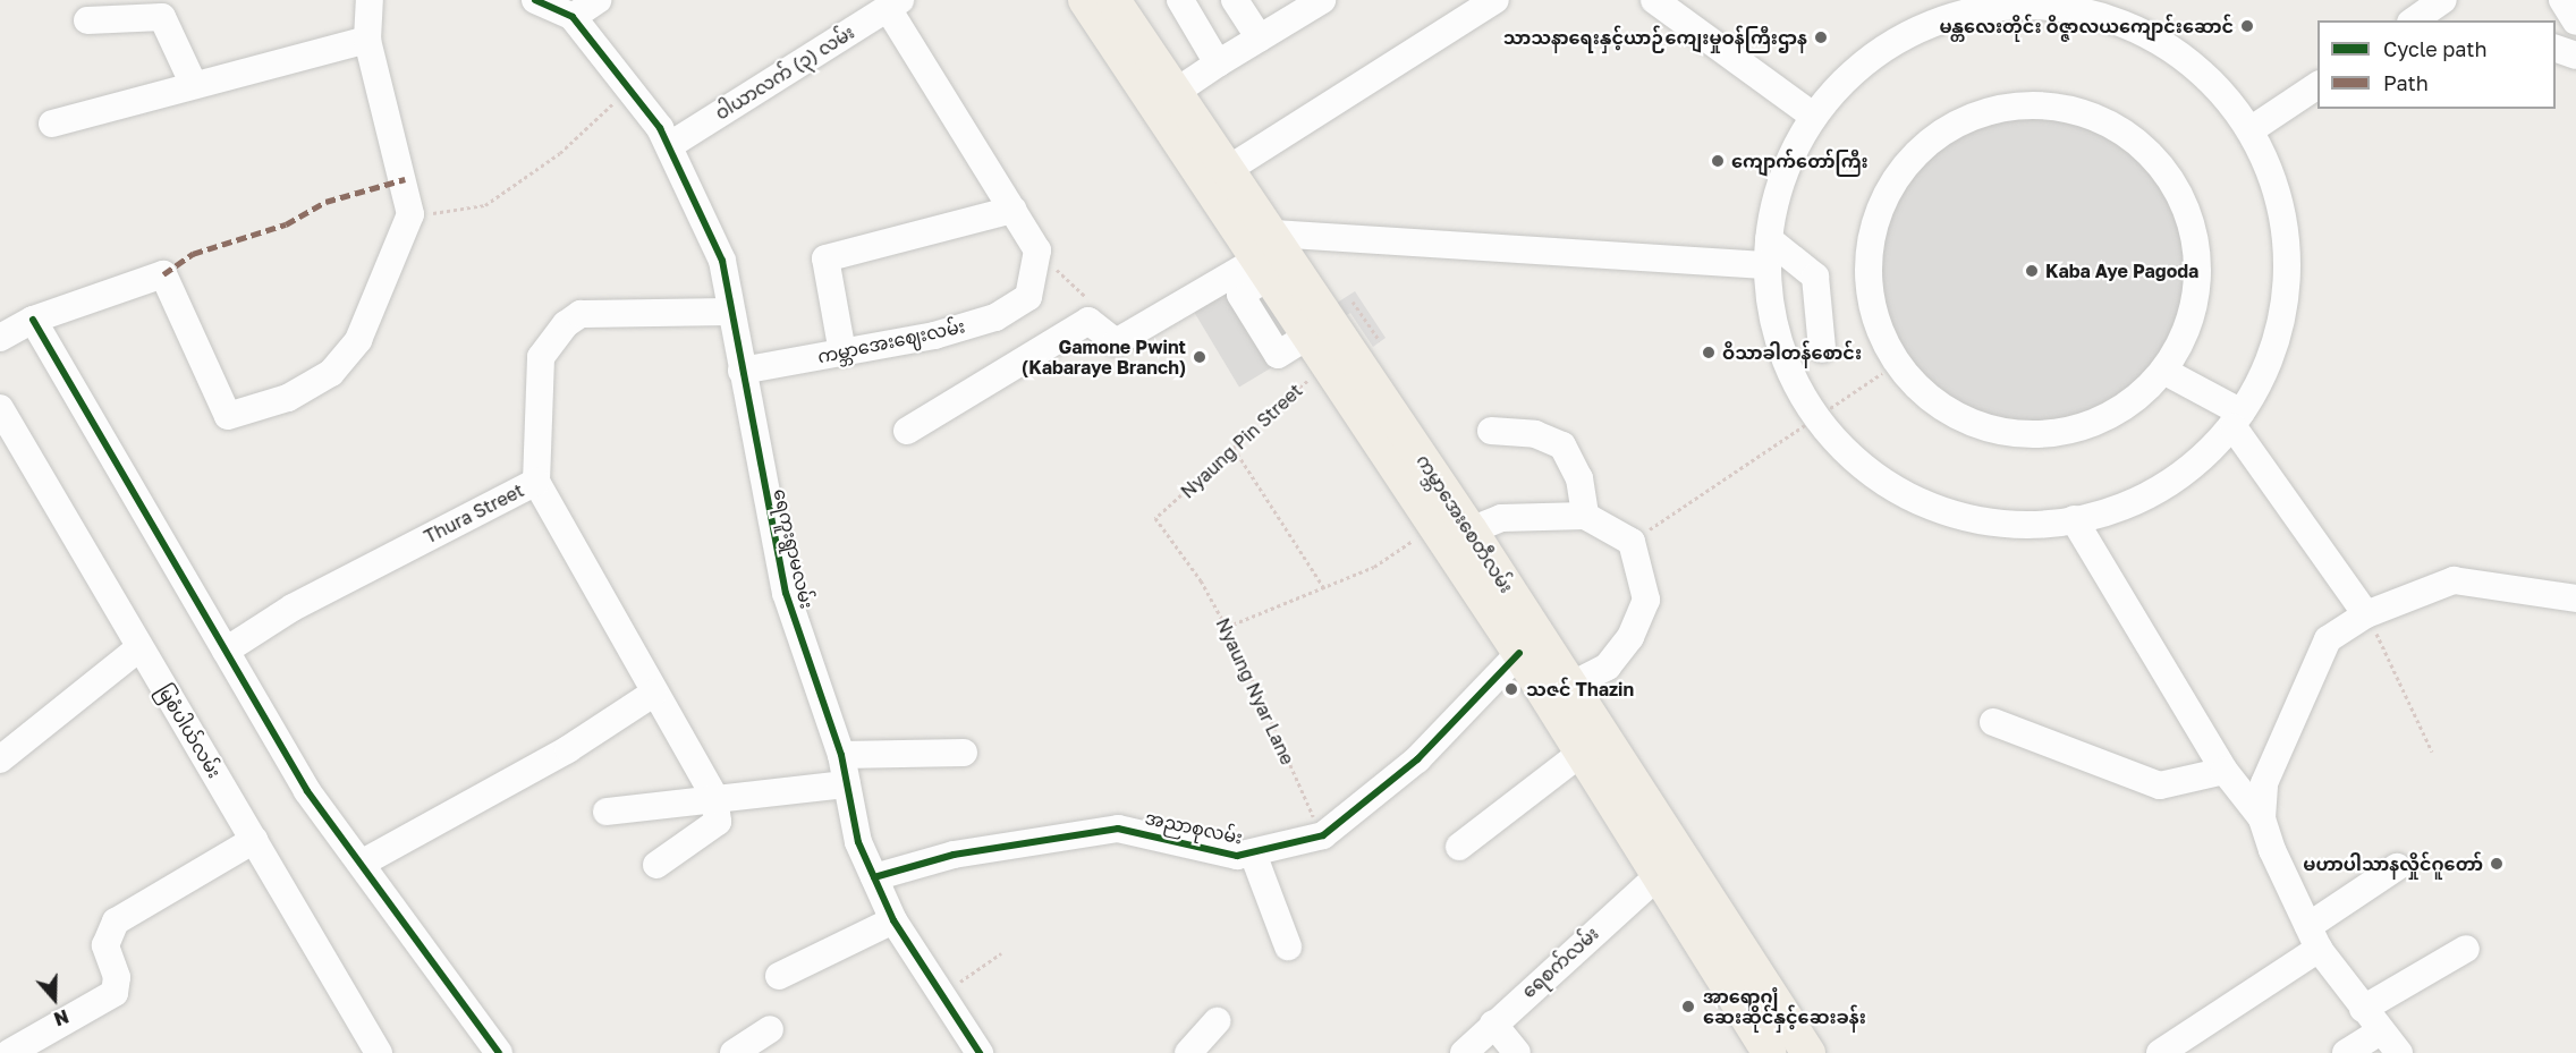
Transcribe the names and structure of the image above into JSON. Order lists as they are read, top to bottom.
{
  "streets": {
    "main road": ["ကမ္ဘာအေးစေတီလမ်း"],
    "street": [
      "ဝါယာလက် (၃) လမ်း",
      "ကမ္ဘာအေးဈေးလမ်း",
      "Thura Street",
      "ရေကူးရွာမလမ်း",
      "မြစံပါယ်လမ်း",
      "အညာစုလမ်း",
      "ရေစက်လမ်း"
    ],
    "path": ["Nyaung Pin Street", "Nyaung Nyar Lane"]
  },
  "crossings": [
    ["ဝါယာလက် (၃) လမ်း", "ရေကူးရွာမလမ်း"],
    ["ကမ္ဘာအေးဈေးလမ်း", "ရေကူးရွာမလမ်း"],
    ["Nyaung Pin Street", "ကမ္ဘာအေးစေတီလမ်း"],
    ["Nyaung Pin Street", "Nyaung Nyar Lane"],
    ["Thura Street", "ရေကူးရွာမလမ်း"],
    ["ကမ္ဘာအေးစေတီလမ်း", "အညာစုလမ်း"],
    ["ကမ္ဘာအေးစေတီလမ်း", "ရေစက်လမ်း"],
    ["ရေကူးရွာမလမ်း", "အညာစုလမ်း"],
    ["Nyaung Nyar Lane", "အညာစုလမ်း"]
  ],
  "places": [
    "မန္တလေးတိုင်း ဝိဇ္ဇာလယကျောင်းဆောင်",
    "သာသနာရေးနှင့်ယာဉ်ကျေးမှုဝန်ကြီးဌာန",
    "ကျောက်တော်ကြီး",
    "Kaba Aye Pagoda",
    "ဝိသာခါတန်စောင်း",
    "Gamone Pwint (Kabaraye Branch)",
    "သဇင် Thazin",
    "မဟာပါသာနလှိုင်ဂူတော်",
    "အာရောဂျံ ဆေးဆိုင်နှင့်ဆေးခန်း"
  ],
  "legend": ["Cycle path", "Path"],
  "north": "bottom"
}
